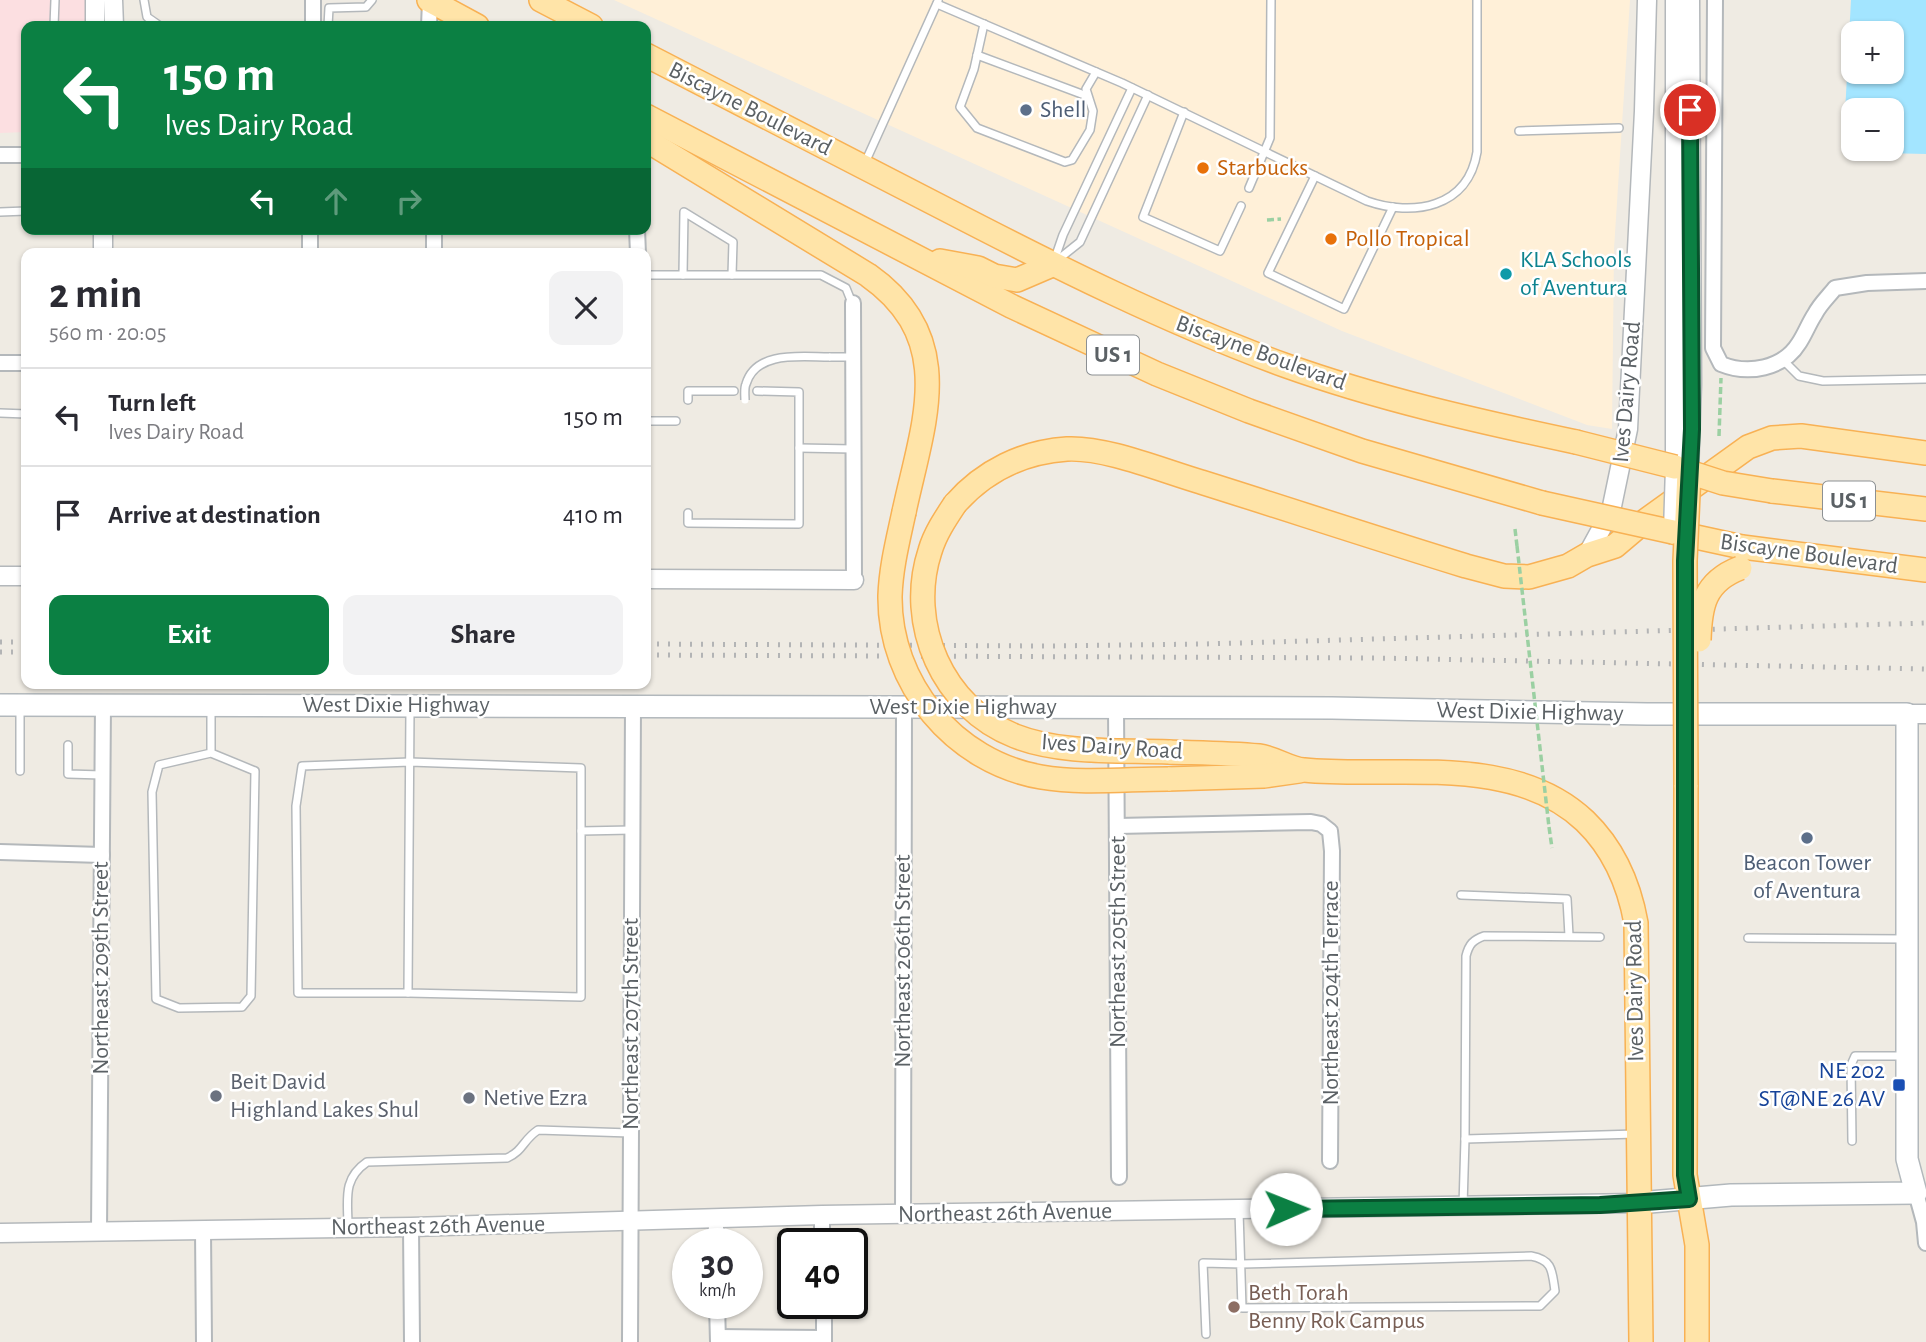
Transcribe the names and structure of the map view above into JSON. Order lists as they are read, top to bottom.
{
  "streets": {
    "main road": [
      "Biscayne Boulevard",
      "US 1",
      "Ives Dairy Road",
      "West Dixie Highway",
      "Northeast 26th Avenue"
    ],
    "street": [
      "Northeast 205th Street",
      "Northeast 206th Street",
      "Northeast 209th Street",
      "Northeast 204th Terrace",
      "Northeast 207th Street"
    ]
  },
  "crossings": [
    ["Biscayne Boulevard", "Ives Dairy Road"],
    ["Ives Dairy Road", "Northeast 26th Avenue"],
    ["West Dixie Highway", "Northeast 205th Street"],
    ["West Dixie Highway", "Northeast 206th Street"],
    ["West Dixie Highway", "Northeast 209th Street"],
    ["West Dixie Highway", "Northeast 207th Street"],
    ["Northeast 205th Street", "Northeast 204th Terrace"],
    ["Northeast 206th Street", "Northeast 26th Avenue"],
    ["Northeast 209th Street", "Northeast 26th Avenue"],
    ["Northeast 207th Street", "Northeast 26th Avenue"]
  ],
  "places": {
    "other": [
      "Shell",
      "Starbucks",
      "Pollo Tropical",
      "KLA Schools of Aventura",
      "Beacon Tower of Aventura",
      "Beit David Highland Lakes Shul",
      "Netive Ezra",
      "Beth Torah Benny Rok Campus"
    ],
    "transit": ["NE 202 ST@NE 26 AV"]
  },
  "page": {
    "map_buttons": ["+", "−"],
    "turn": ["150 m", "Ives Dairy Road"],
    "heading": ["2 min", "560 m · 20:05"],
    "list": [
      {
        "name": "Turn left",
        "note": "Ives Dairy Road",
        "value": "150 m"
      },
      {
        "name": "Arrive at destination",
        "value": "410 m"
      }
    ],
    "buttons": ["Exit", "Share"],
    "speed": "30 km/h",
    "limit": "40"
  }
}
